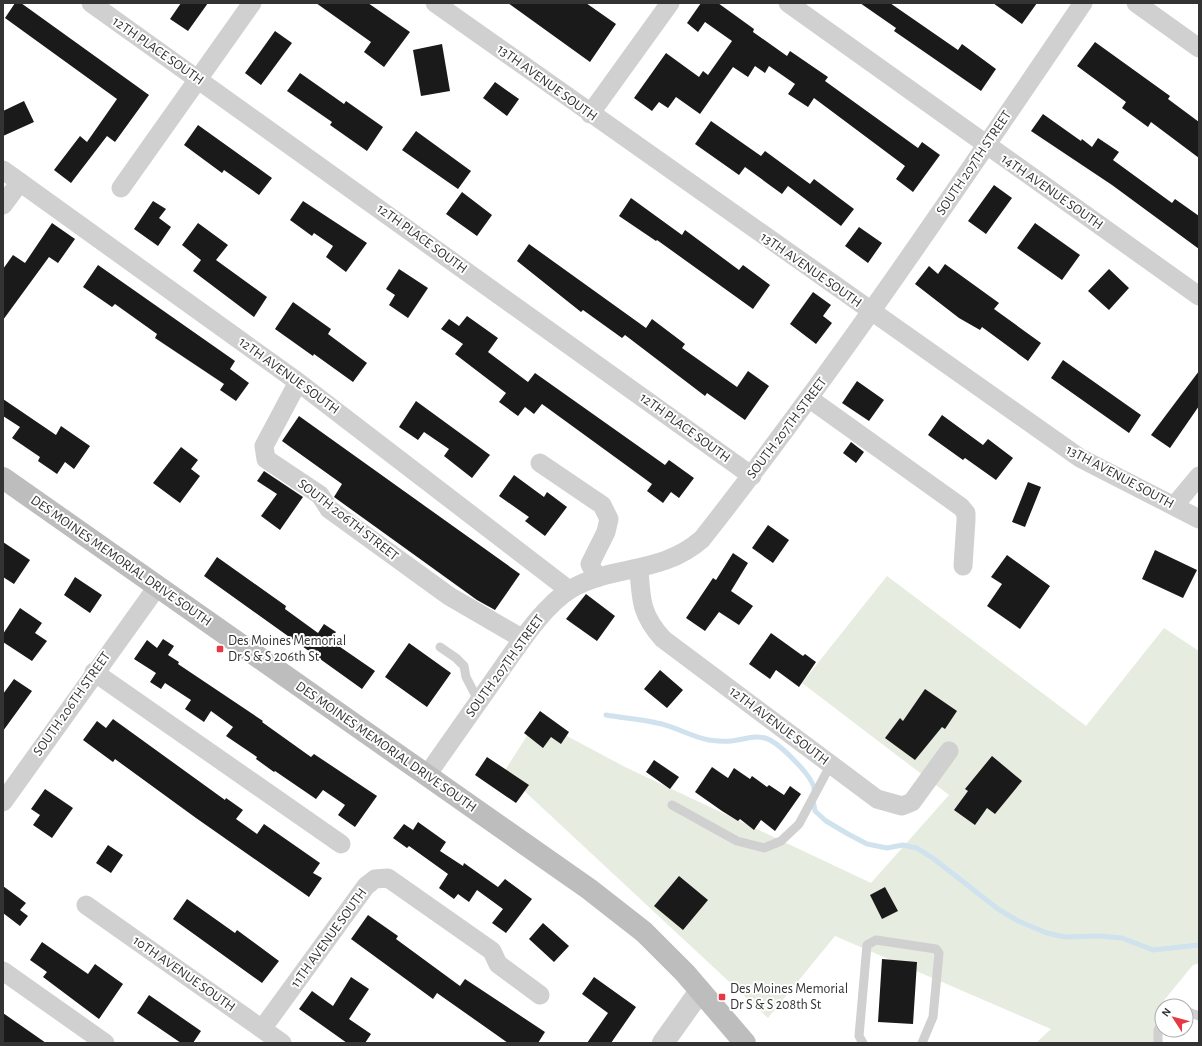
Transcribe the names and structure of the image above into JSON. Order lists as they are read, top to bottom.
{
  "streets": {
    "main road": ["DES MOINES MEMORIAL DRIVE SOUTH"],
    "street": [
      "12TH PLACE SOUTH",
      "13TH AVENUE SOUTH",
      "SOUTH 207TH STREET",
      "14TH AVENUE SOUTH",
      "12TH AVENUE SOUTH",
      "SOUTH 206TH STREET",
      "11TH AVENUE SOUTH",
      "10TH AVENUE SOUTH"
    ]
  },
  "crossings": [
    ["12TH PLACE SOUTH", "SOUTH 207TH STREET"],
    ["13TH AVENUE SOUTH", "SOUTH 207TH STREET"],
    ["SOUTH 207TH STREET", "14TH AVENUE SOUTH"],
    ["SOUTH 207TH STREET", "12TH AVENUE SOUTH"],
    ["SOUTH 207TH STREET", "SOUTH 206TH STREET"],
    ["SOUTH 207TH STREET", "DES MOINES MEMORIAL DRIVE SOUTH"],
    ["12TH AVENUE SOUTH", "SOUTH 206TH STREET"],
    ["SOUTH 206TH STREET", "DES MOINES MEMORIAL DRIVE SOUTH"],
    ["11TH AVENUE SOUTH", "10TH AVENUE SOUTH"]
  ],
  "places": {
    "transit": ["Des Moines Memorial Dr S & S 206th St", "Des Moines Memorial Dr S & S 208th St"]
  },
  "north": "top left"
}
